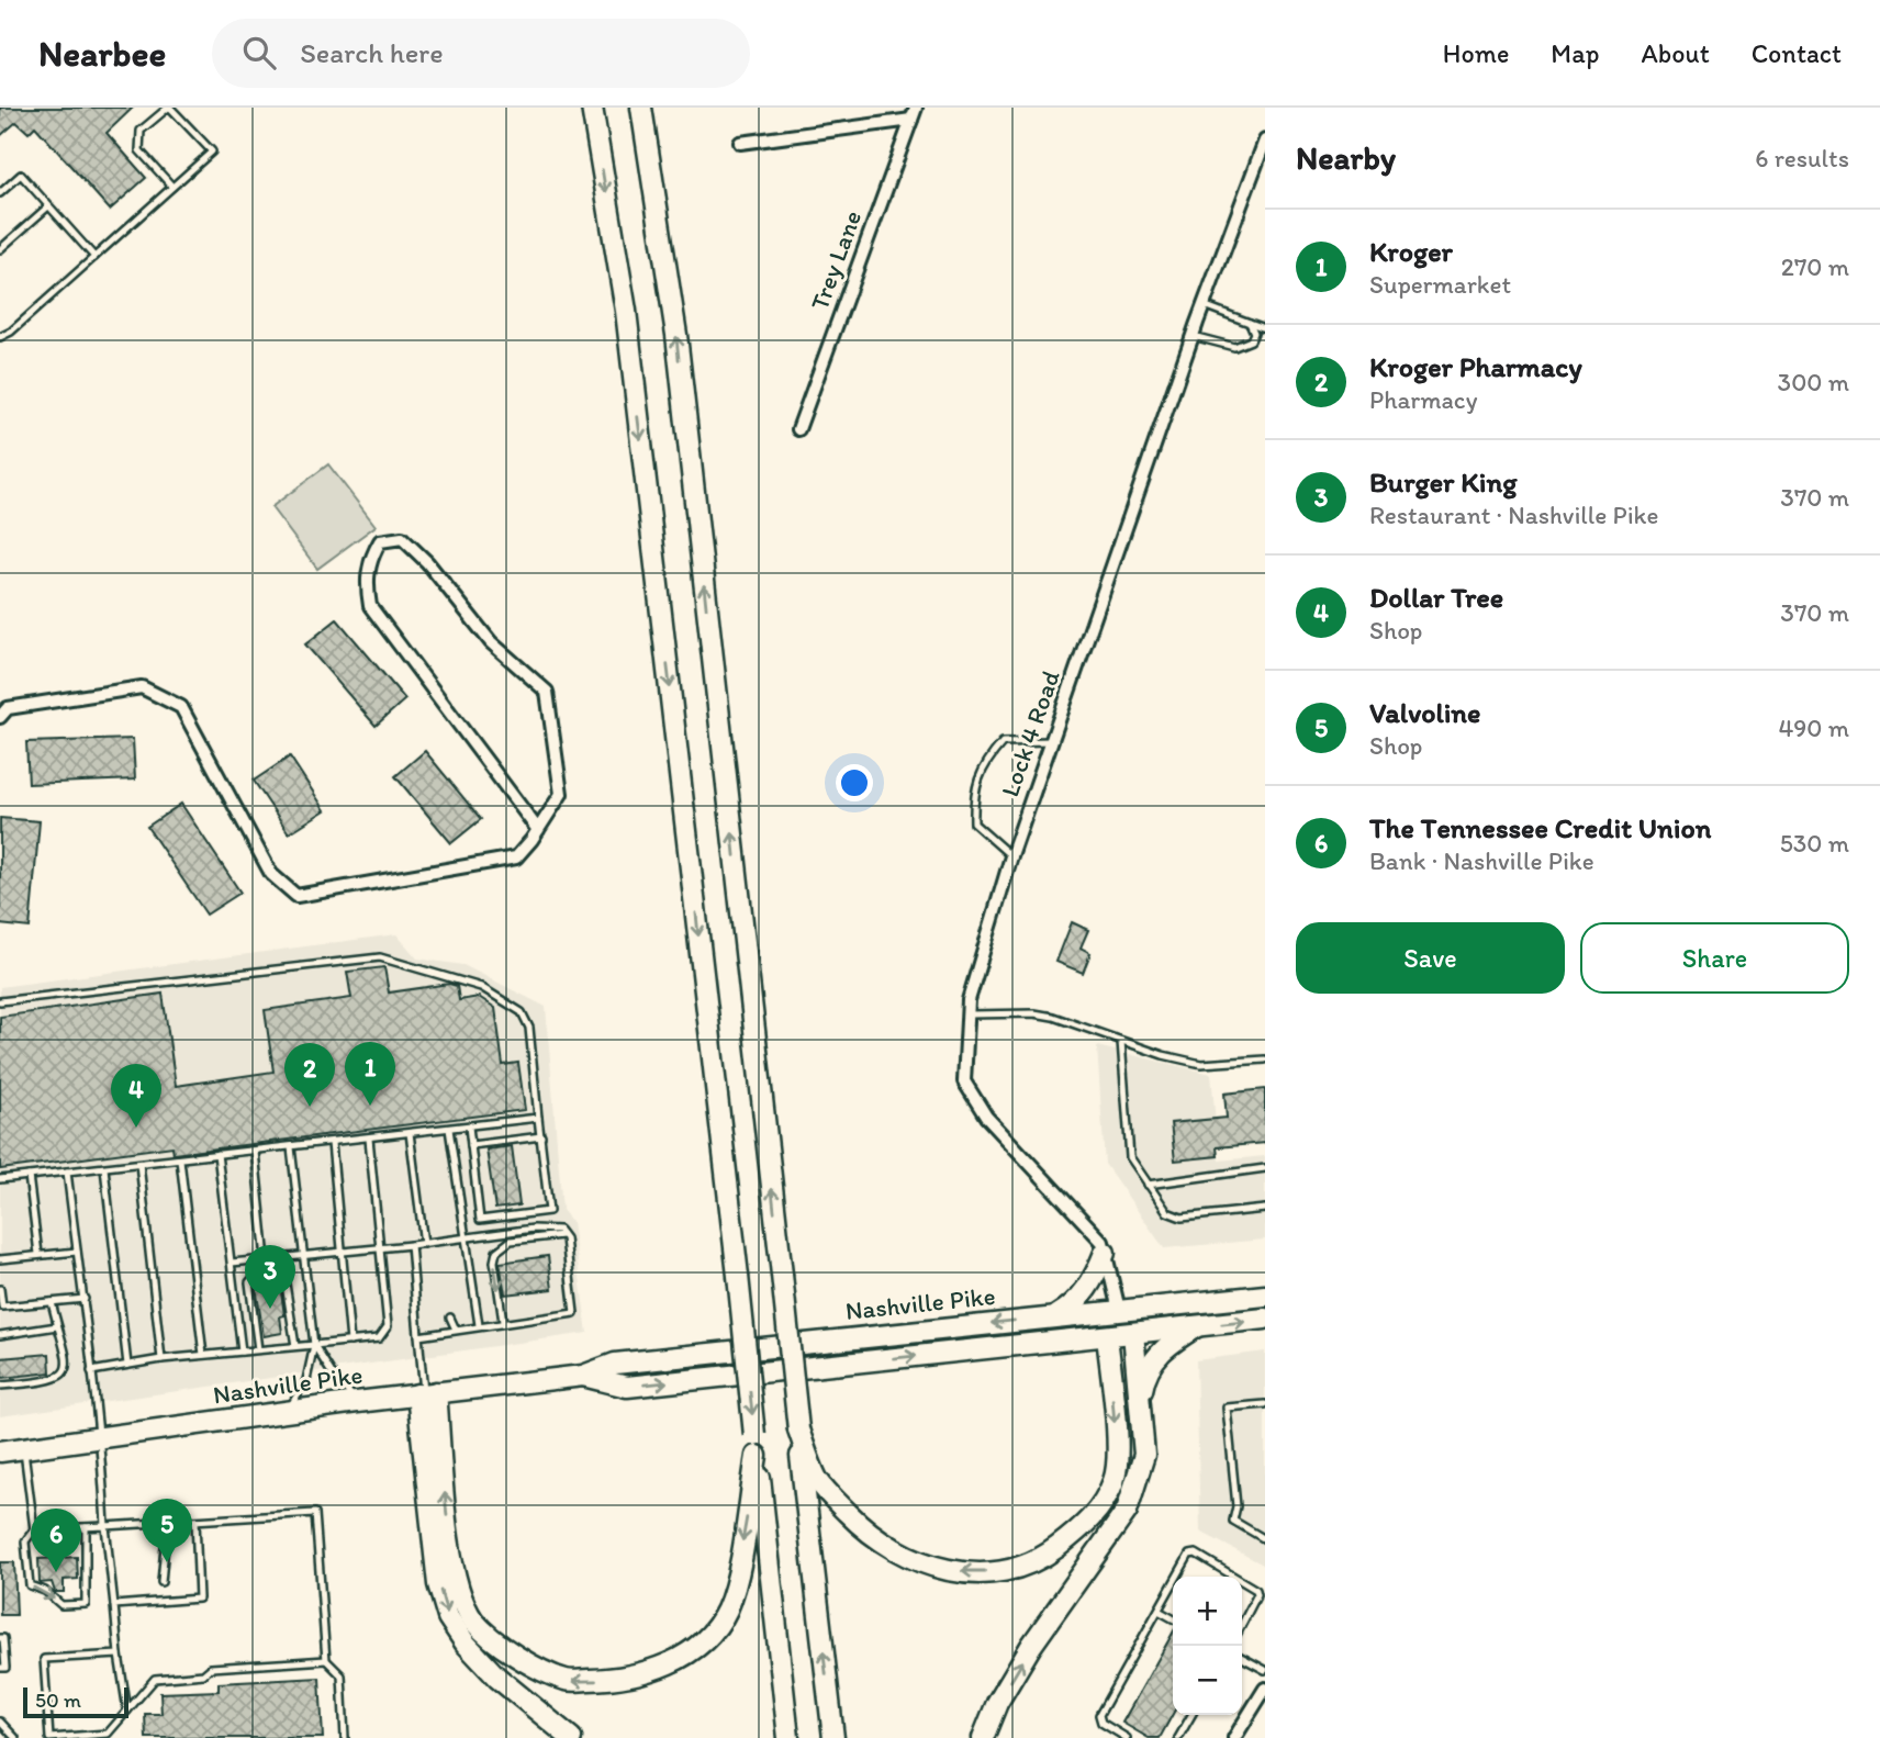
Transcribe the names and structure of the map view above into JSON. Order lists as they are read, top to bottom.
{
  "streets": {
    "main road": ["Nashville Pike"],
    "street": ["Trey Lane", "Lock 4 Road"]
  },
  "crossings": [
    ["Lock 4 Road", "Nashville Pike"]
  ],
  "scale_bar": "50 m",
  "page": {
    "header": "Nearbee",
    "search": "Search here",
    "nav": [
      "Home",
      "Map",
      "About",
      "Contact"
    ],
    "heading": ["Nearby", "6 results"],
    "list": [
      {
        "mark": "1",
        "name": "Kroger",
        "note": "Supermarket",
        "value": "270 m"
      },
      {
        "mark": "2",
        "name": "Kroger Pharmacy",
        "note": "Pharmacy",
        "value": "300 m"
      },
      {
        "mark": "3",
        "name": "Burger King",
        "note": "Restaurant · Nashville Pike",
        "value": "370 m"
      },
      {
        "mark": "4",
        "name": "Dollar Tree",
        "note": "Shop",
        "value": "370 m"
      },
      {
        "mark": "5",
        "name": "Valvoline",
        "note": "Shop",
        "value": "490 m"
      },
      {
        "mark": "6",
        "name": "The Tennessee Credit Union",
        "note": "Bank · Nashville Pike",
        "value": "530 m"
      }
    ],
    "buttons": ["Save", "Share"],
    "pins": [
      "1",
      "2",
      "4",
      "3",
      "5",
      "6"
    ],
    "map_buttons": ["+", "−"],
    "scale": "50 m"
  }
}
